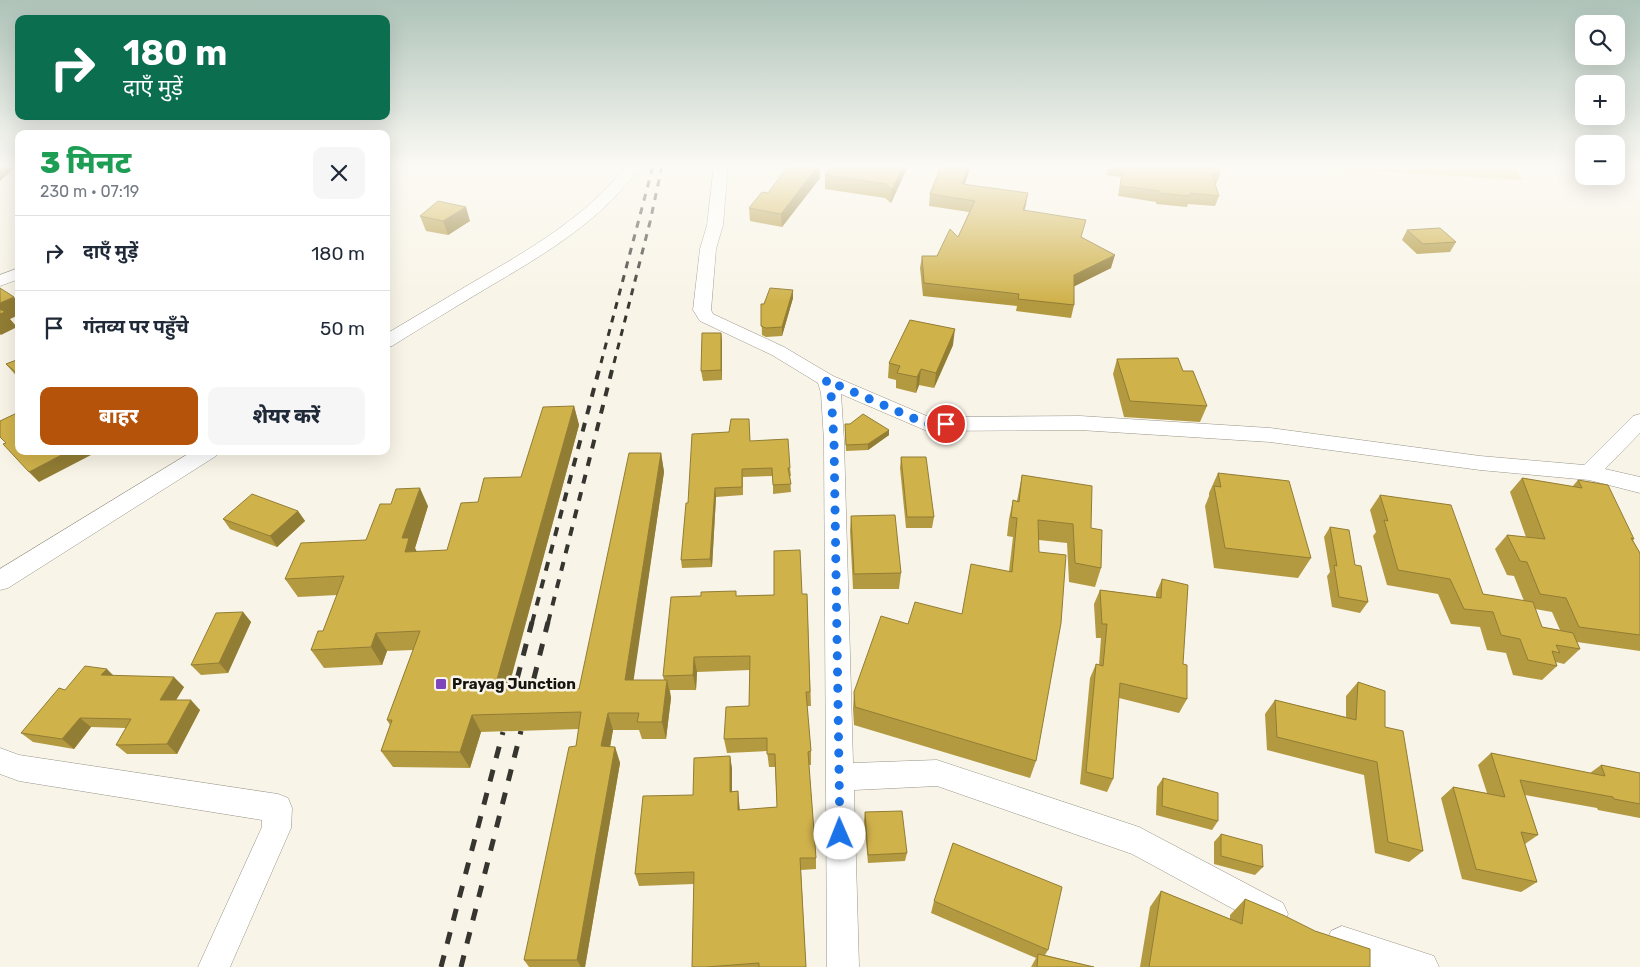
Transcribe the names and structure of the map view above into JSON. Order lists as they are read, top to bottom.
{
  "places": {
    "transit": ["Prayag Junction"]
  },
  "page": {
    "map_buttons": ["+", "−"],
    "turn": ["180 m", "दाएँ मुड़ें"],
    "heading": ["3 मिनट", "230 m · 07:19"],
    "list": [
      {
        "name": "दाएँ मुड़ें",
        "value": "180 m"
      },
      {
        "name": "गंतव्य पर पहुँचे",
        "value": "50 m"
      }
    ],
    "buttons": ["बाहर", "शेयर करें"]
  }
}
